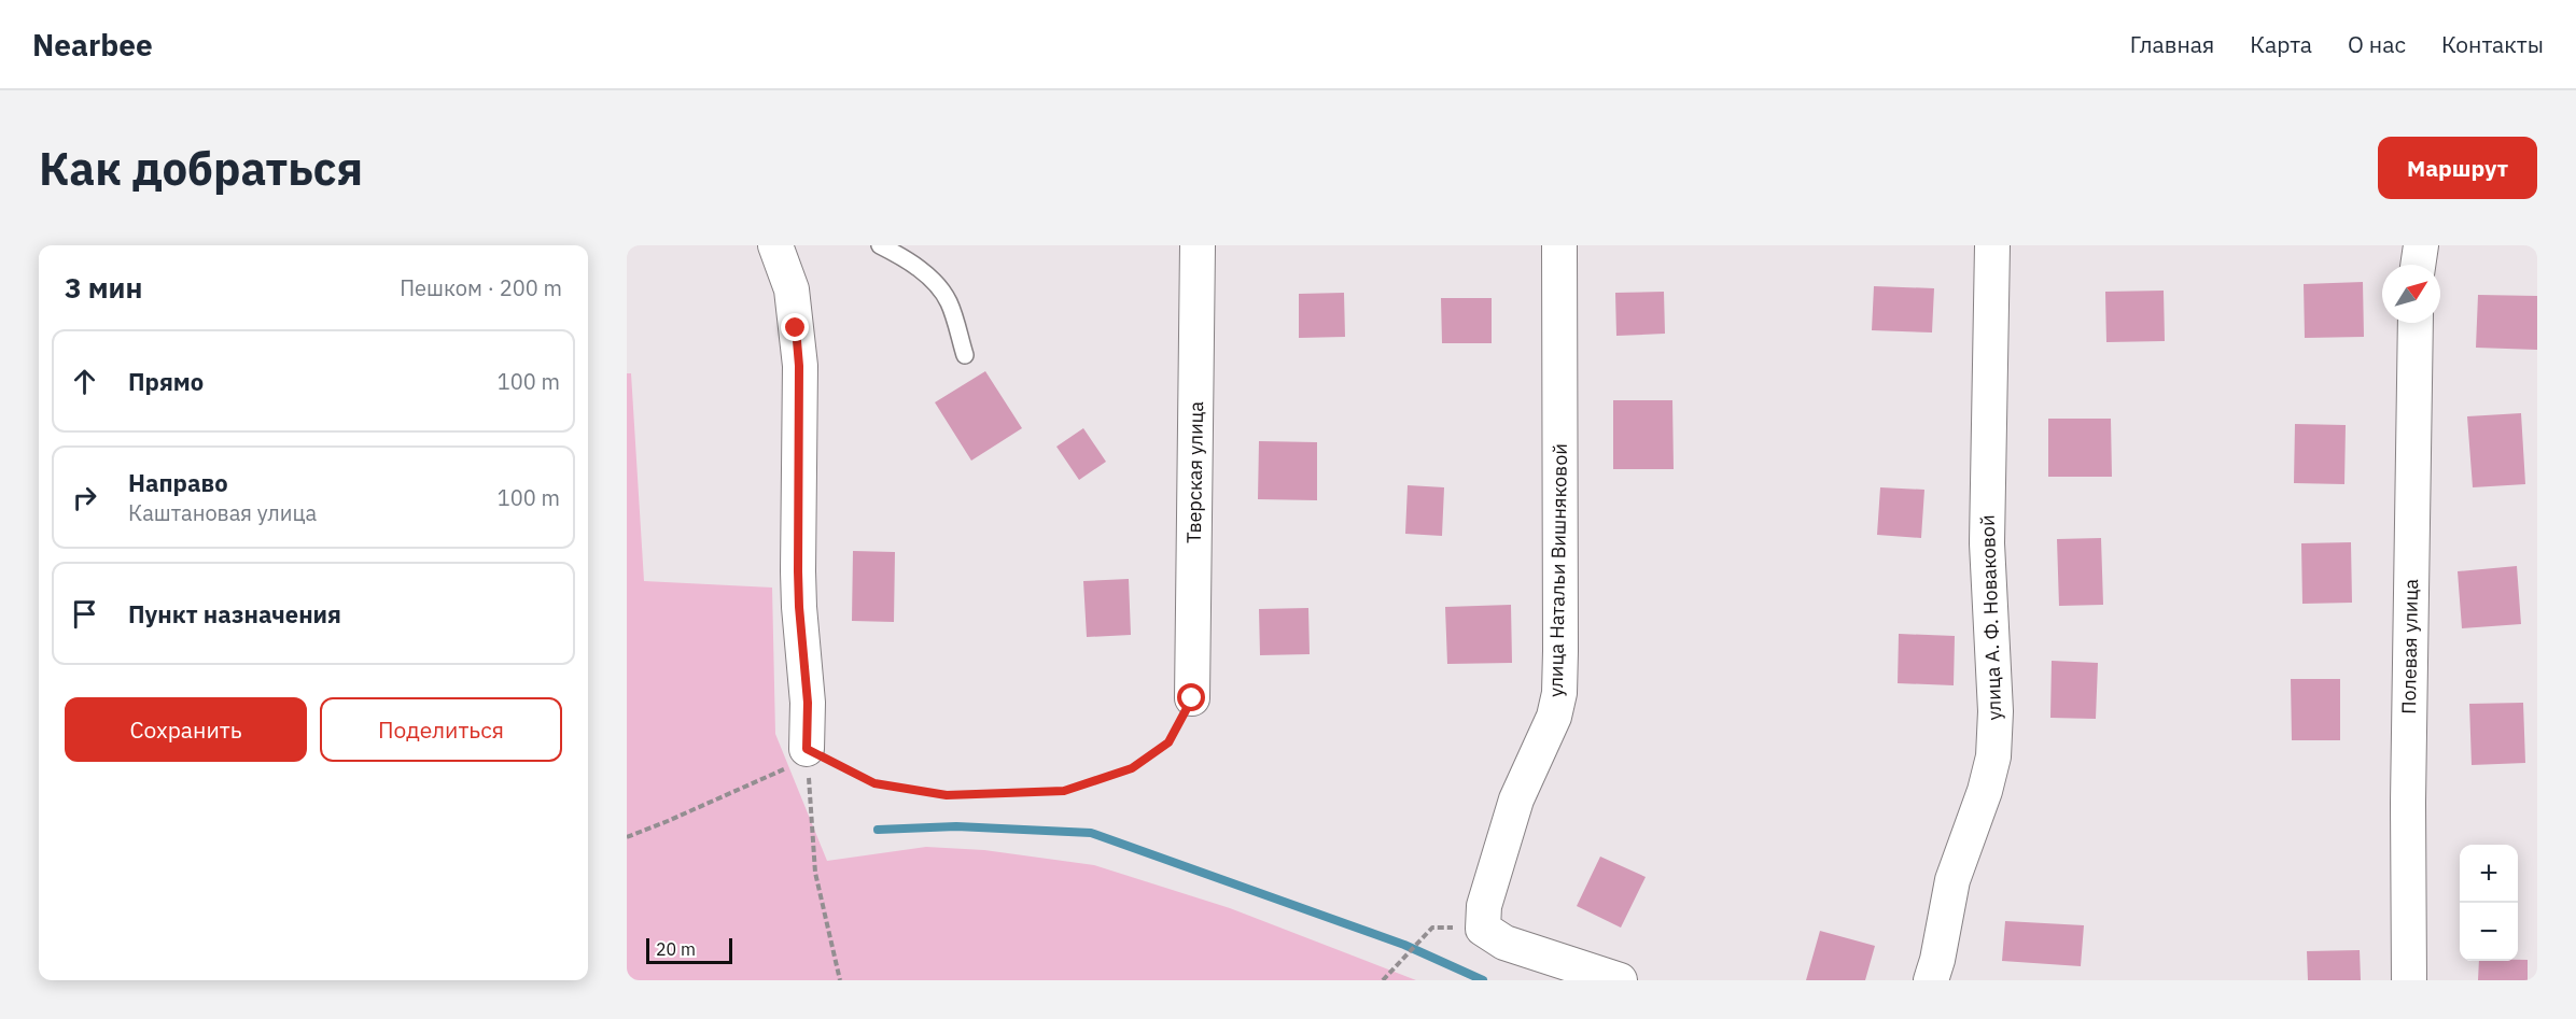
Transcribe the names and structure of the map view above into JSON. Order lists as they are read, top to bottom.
{
  "streets": {
    "street": [
      "Тверская улица",
      "улица Натальи Вишняковой",
      "улица А. Ф. Новаковой",
      "Полевая улица"
    ]
  },
  "scale_bar": "20 m",
  "north": "top right",
  "page": {
    "header": "Nearbee",
    "nav": [
      "Главная",
      "Карта",
      "О нас",
      "Контакты"
    ],
    "buttons": [
      "Маршрут",
      ["Сохранить", "Поделиться"]
    ],
    "title": "Как добраться",
    "heading": ["3 мин", "Пешком · 200 m"],
    "list": [
      ["Прямо", "100 m"],
      ["Направо", "Каштановая улица", "100 m"],
      "Пункт назначения"
    ],
    "map_buttons": ["+", "−"],
    "scale": "20 m"
  }
}
